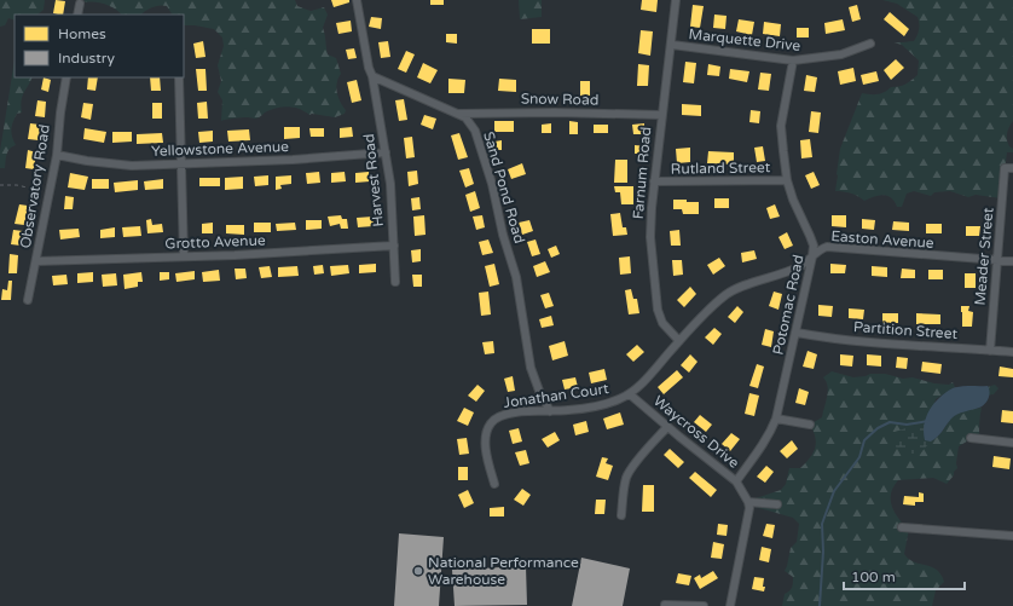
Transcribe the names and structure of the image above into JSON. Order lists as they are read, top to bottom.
{
  "streets": {
    "street": [
      "Marquette Drive",
      "Snow Road",
      "Yellowstone Avenue",
      "Rutland Street",
      "Farnum Road",
      "Harvest Road",
      "Observatory Road",
      "Sand Pond Road",
      "Easton Avenue",
      "Grotto Avenue",
      "Meader Street",
      "Potomac Road",
      "Partition Street",
      "Jonathan Court",
      "Waycross Drive"
    ]
  },
  "crossings": [
    ["Marquette Drive", "Farnum Road"],
    ["Marquette Drive", "Potomac Road"],
    ["Snow Road", "Farnum Road"],
    ["Snow Road", "Sand Pond Road"],
    ["Yellowstone Avenue", "Harvest Road"],
    ["Yellowstone Avenue", "Observatory Road"],
    ["Rutland Street", "Farnum Road"],
    ["Rutland Street", "Potomac Road"],
    ["Farnum Road", "Easton Avenue"],
    ["Harvest Road", "Sand Pond Road"],
    ["Harvest Road", "Grotto Avenue"],
    ["Observatory Road", "Grotto Avenue"],
    ["Sand Pond Road", "Jonathan Court"],
    ["Easton Avenue", "Meader Street"],
    ["Easton Avenue", "Potomac Road"],
    ["Easton Avenue", "Jonathan Court"],
    ["Easton Avenue", "Waycross Drive"],
    ["Meader Street", "Partition Street"],
    ["Potomac Road", "Partition Street"],
    ["Potomac Road", "Waycross Drive"],
    ["Jonathan Court", "Waycross Drive"]
  ],
  "places": ["National Performance Warehouse"],
  "legend": ["Homes", "Industry"],
  "scale_bar": "100 m"
}
